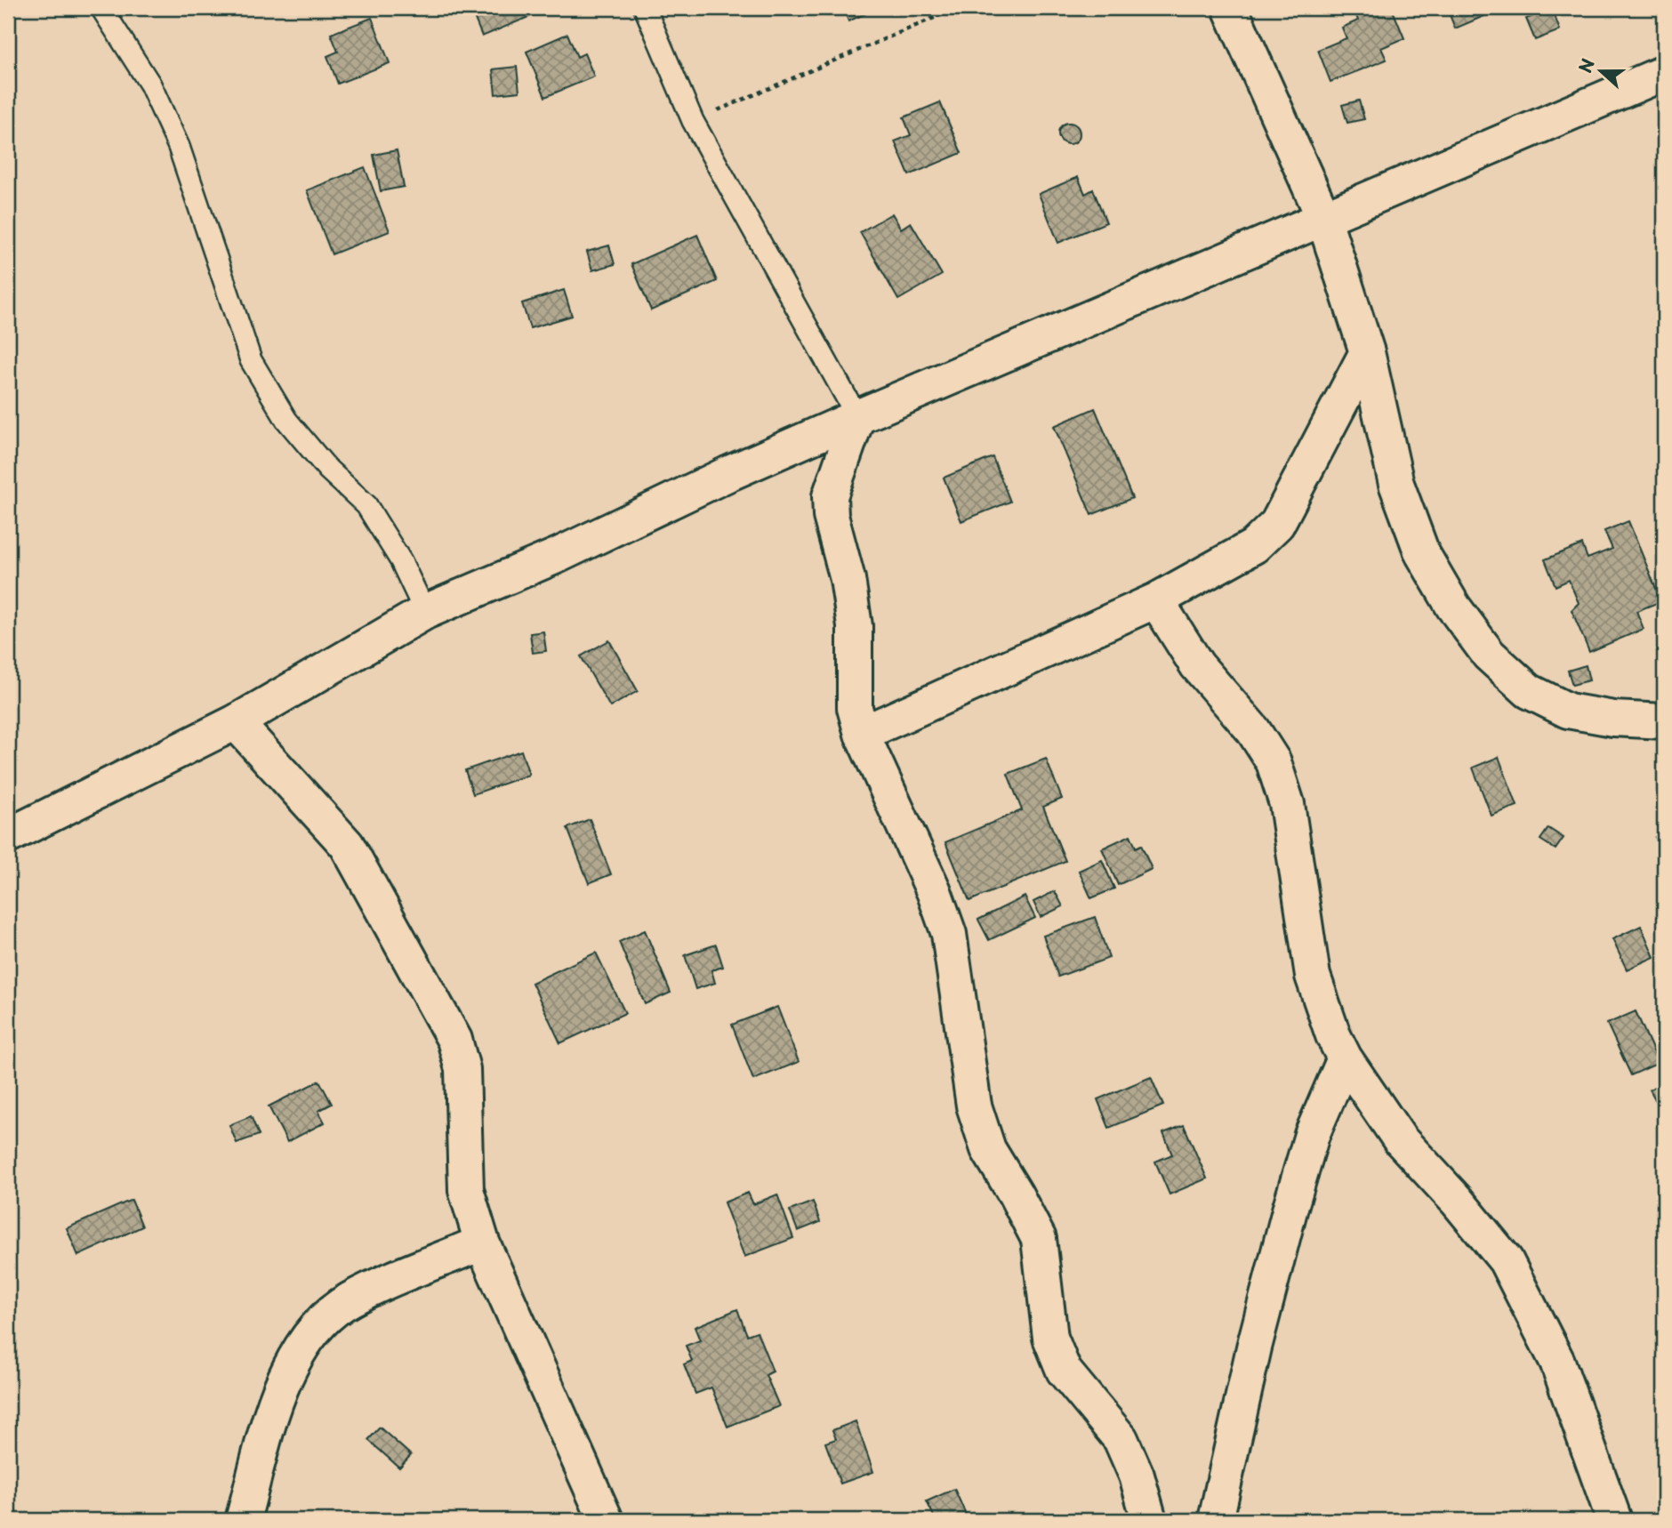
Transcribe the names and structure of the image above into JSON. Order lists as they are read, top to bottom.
{
  "north": "left"
}
